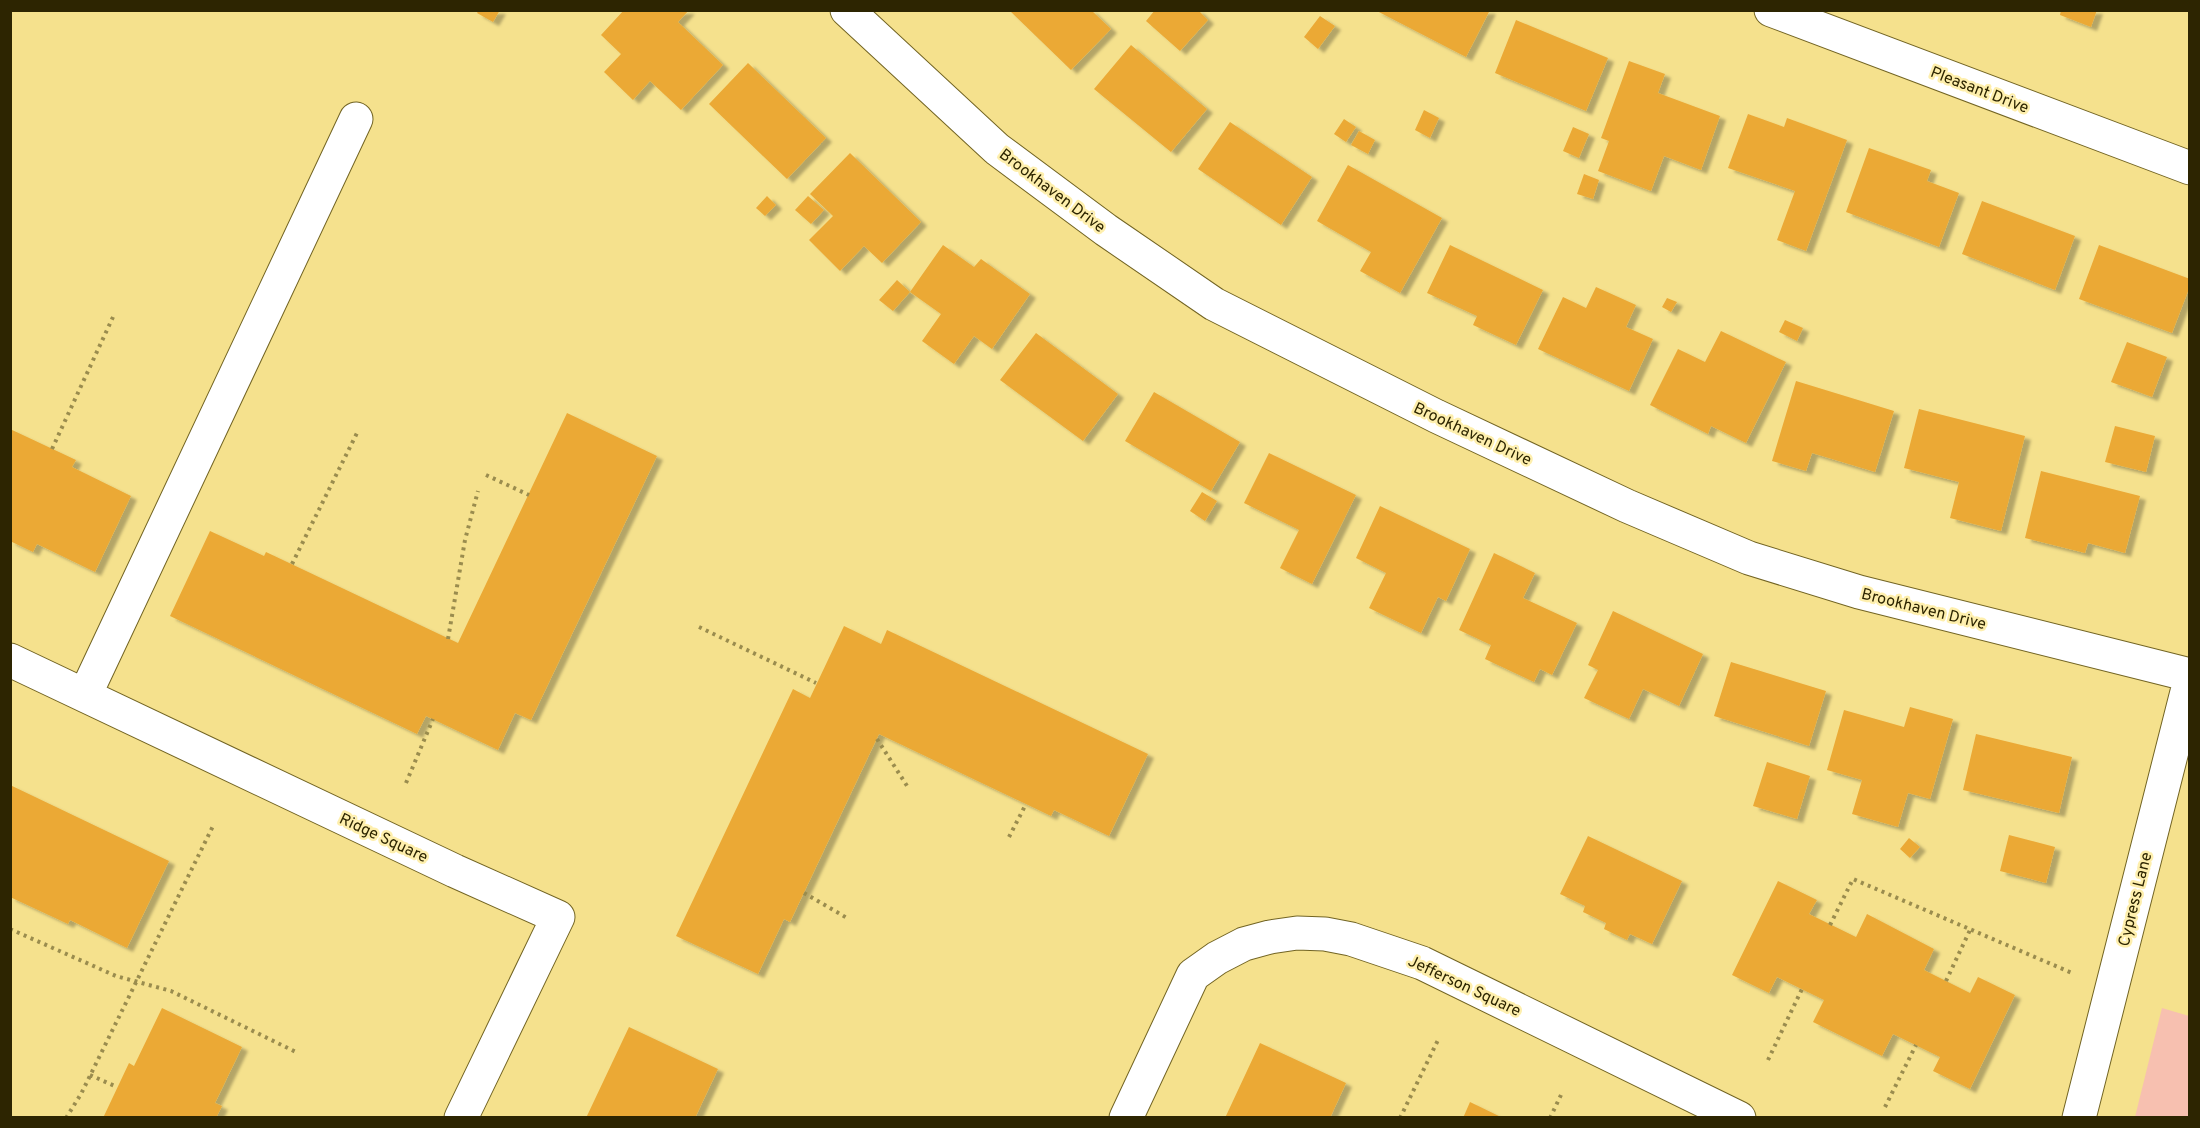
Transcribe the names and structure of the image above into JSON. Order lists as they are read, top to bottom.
{
  "streets": {
    "street": [
      "Pleasant Drive",
      "Brookhaven Drive",
      "Ridge Square",
      "Cypress Lane",
      "Jefferson Square"
    ]
  }
}
